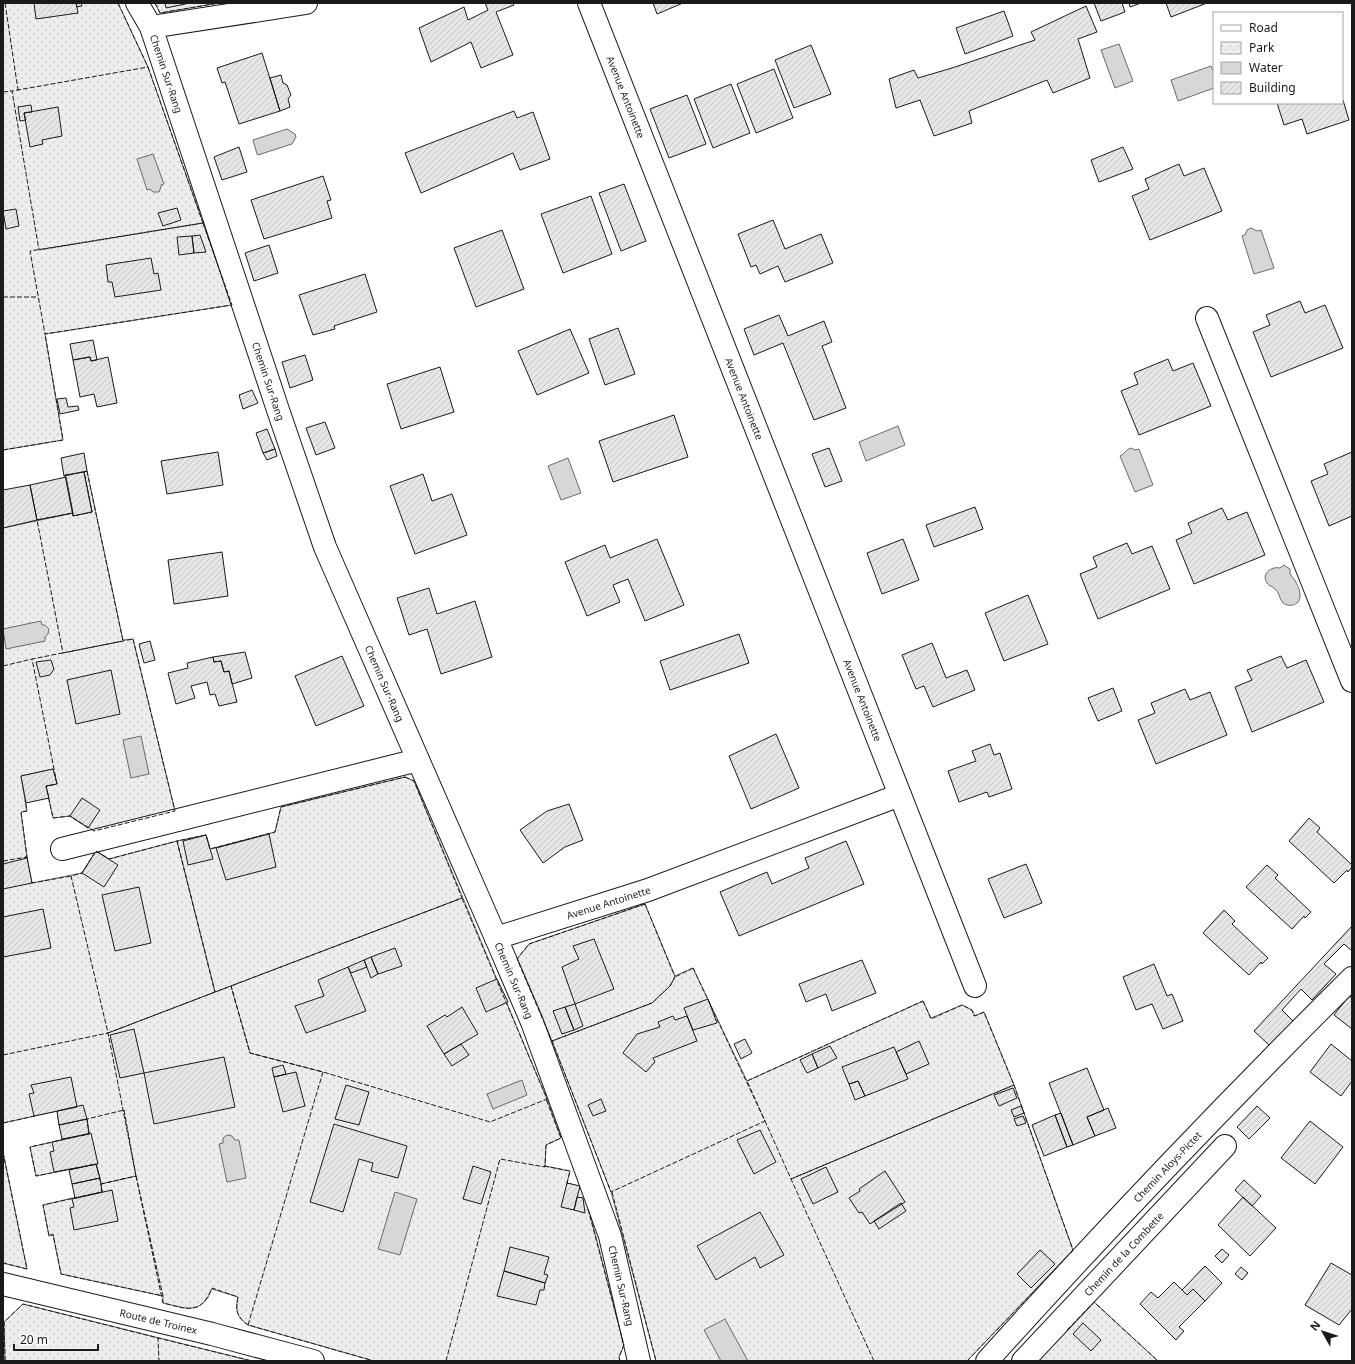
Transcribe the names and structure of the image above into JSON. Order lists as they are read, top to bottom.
{
  "streets": {
    "street": [
      "Chemin Sur-Rang",
      "Avenue Antoinette",
      "Chemin Aloys-Pictet",
      "Chemin de la Combette",
      "Route de Troinex"
    ]
  },
  "crossings": [
    ["Chemin Sur-Rang", "Avenue Antoinette"]
  ],
  "legend": [
    "Road",
    "Park",
    "Water",
    "Building"
  ],
  "scale_bar": "20 m",
  "north": "top left"
}
